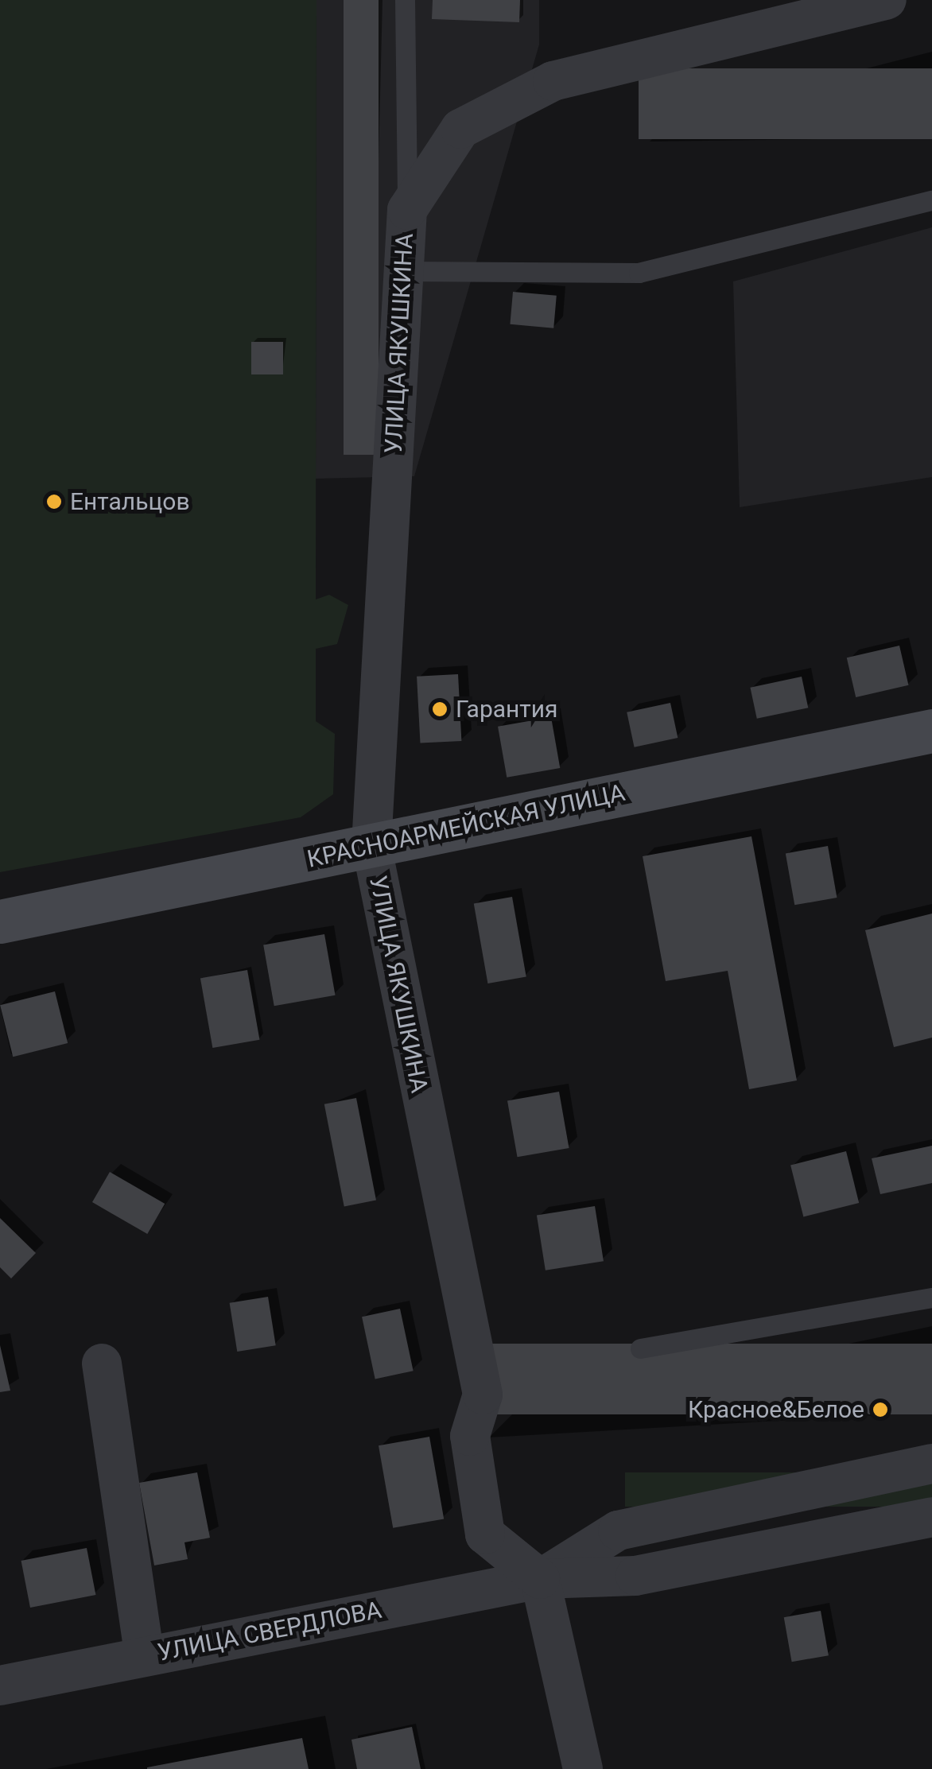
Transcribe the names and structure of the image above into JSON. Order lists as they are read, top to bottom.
{
  "streets": {
    "main road": ["КРАСНОАРМЕЙСКАЯ УЛИЦА"],
    "street": ["УЛИЦА ЯКУШКИНА", "УЛИЦА СВЕРДЛОВА"]
  },
  "crossings": [
    ["УЛИЦА ЯКУШКИНА", "КРАСНОАРМЕЙСКАЯ УЛИЦА"],
    ["УЛИЦА ЯКУШКИНА", "УЛИЦА СВЕРДЛОВА"]
  ],
  "places": ["Ентальцов", "Гарантия", "Красное&Белое"]
}
